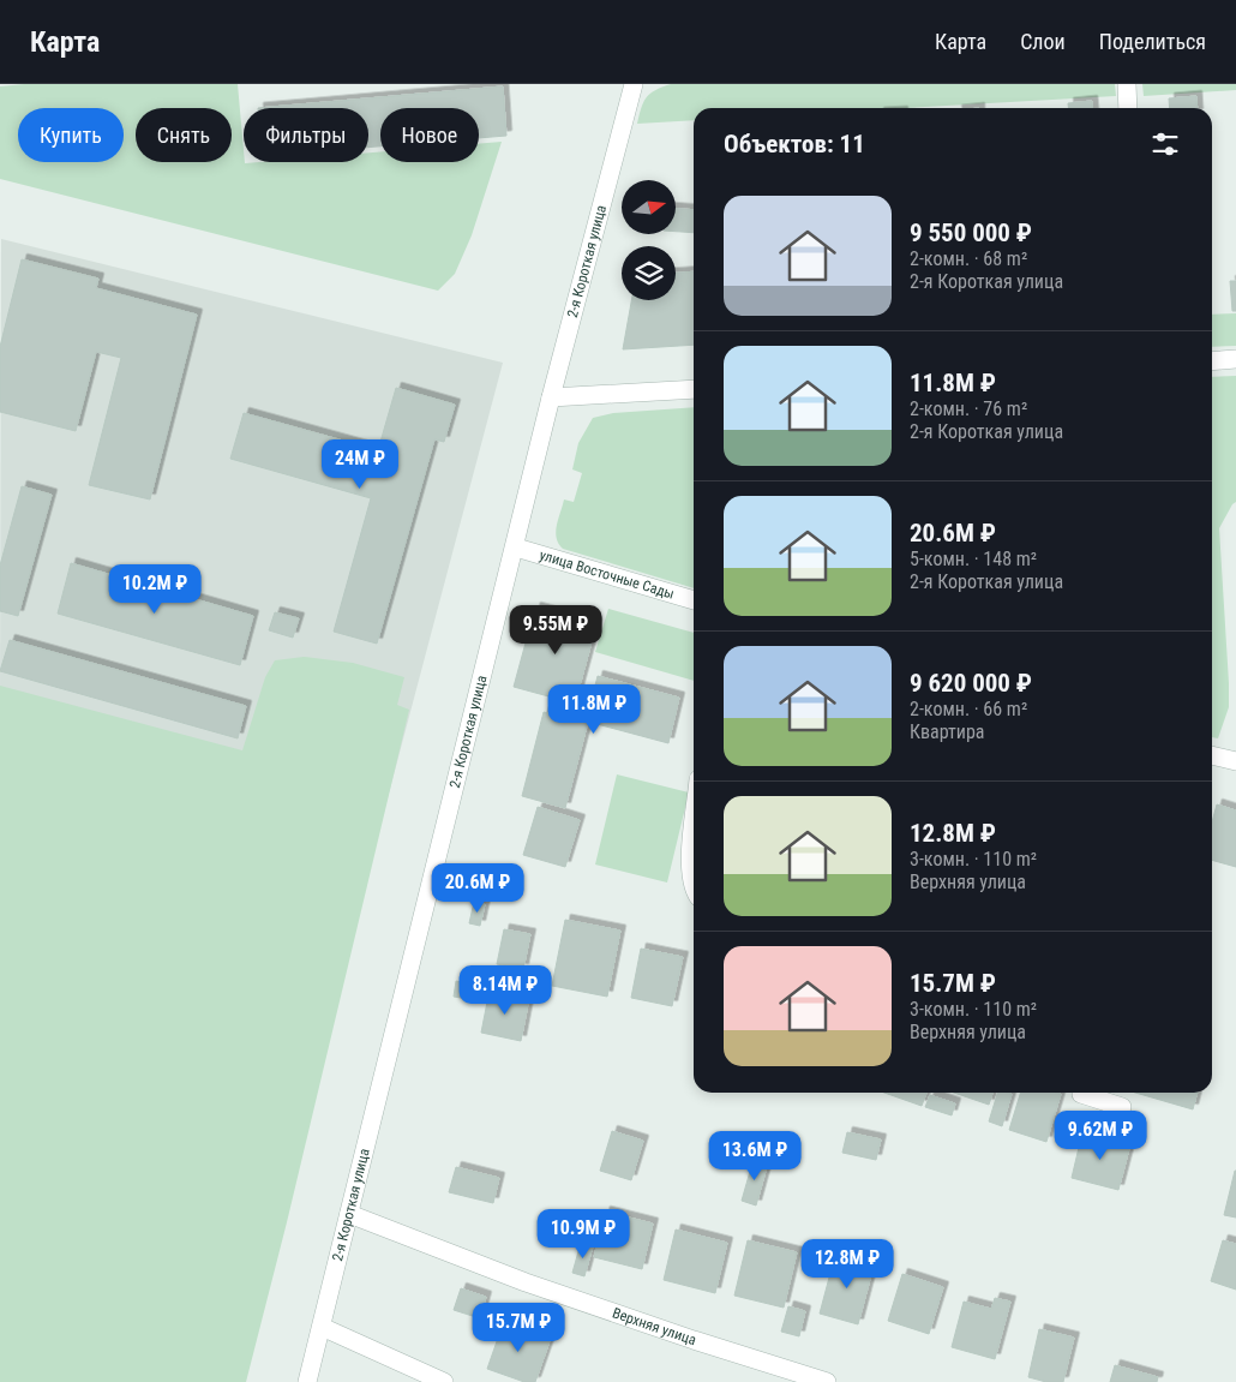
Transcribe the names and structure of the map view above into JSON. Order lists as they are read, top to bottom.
{
  "streets": {
    "street": ["2-я Короткая улица", "улица Восточные Сады", "Верхняя улица"]
  },
  "crossings": [
    ["2-я Короткая улица", "улица Восточные Сады"],
    ["2-я Короткая улица", "Верхняя улица"]
  ],
  "north": "right",
  "page": {
    "header": "Карта",
    "nav": ["Карта", "Слои", "Поделиться"],
    "chip": [
      "Купить",
      "Снять",
      "Фильтры",
      "Новое"
    ],
    "heading": "Объектов: 11",
    "list": [
      {
        "name": "9 550 000 ₽",
        "note": "2-комн. · 68 m² · 2-я Короткая улица"
      },
      {
        "name": "11.8M ₽",
        "note": "2-комн. · 76 m² · 2-я Короткая улица"
      },
      {
        "name": "20.6M ₽",
        "note": "5-комн. · 148 m² · 2-я Короткая улица"
      },
      {
        "name": "9 620 000 ₽",
        "note": "2-комн. · 66 m² · Квартира"
      },
      {
        "name": "12.8M ₽",
        "note": "3-комн. · 110 m² · Верхняя улица"
      },
      {
        "name": "15.7M ₽",
        "note": "3-комн. · 110 m² · Верхняя улица"
      }
    ],
    "price": [
      "24M ₽",
      "10.2M ₽",
      "9.55M ₽",
      "11.8M ₽",
      "20.6M ₽",
      "8.14M ₽",
      "9.62M ₽",
      "13.6M ₽",
      "10.9M ₽",
      "12.8M ₽",
      "15.7M ₽"
    ]
  }
}
